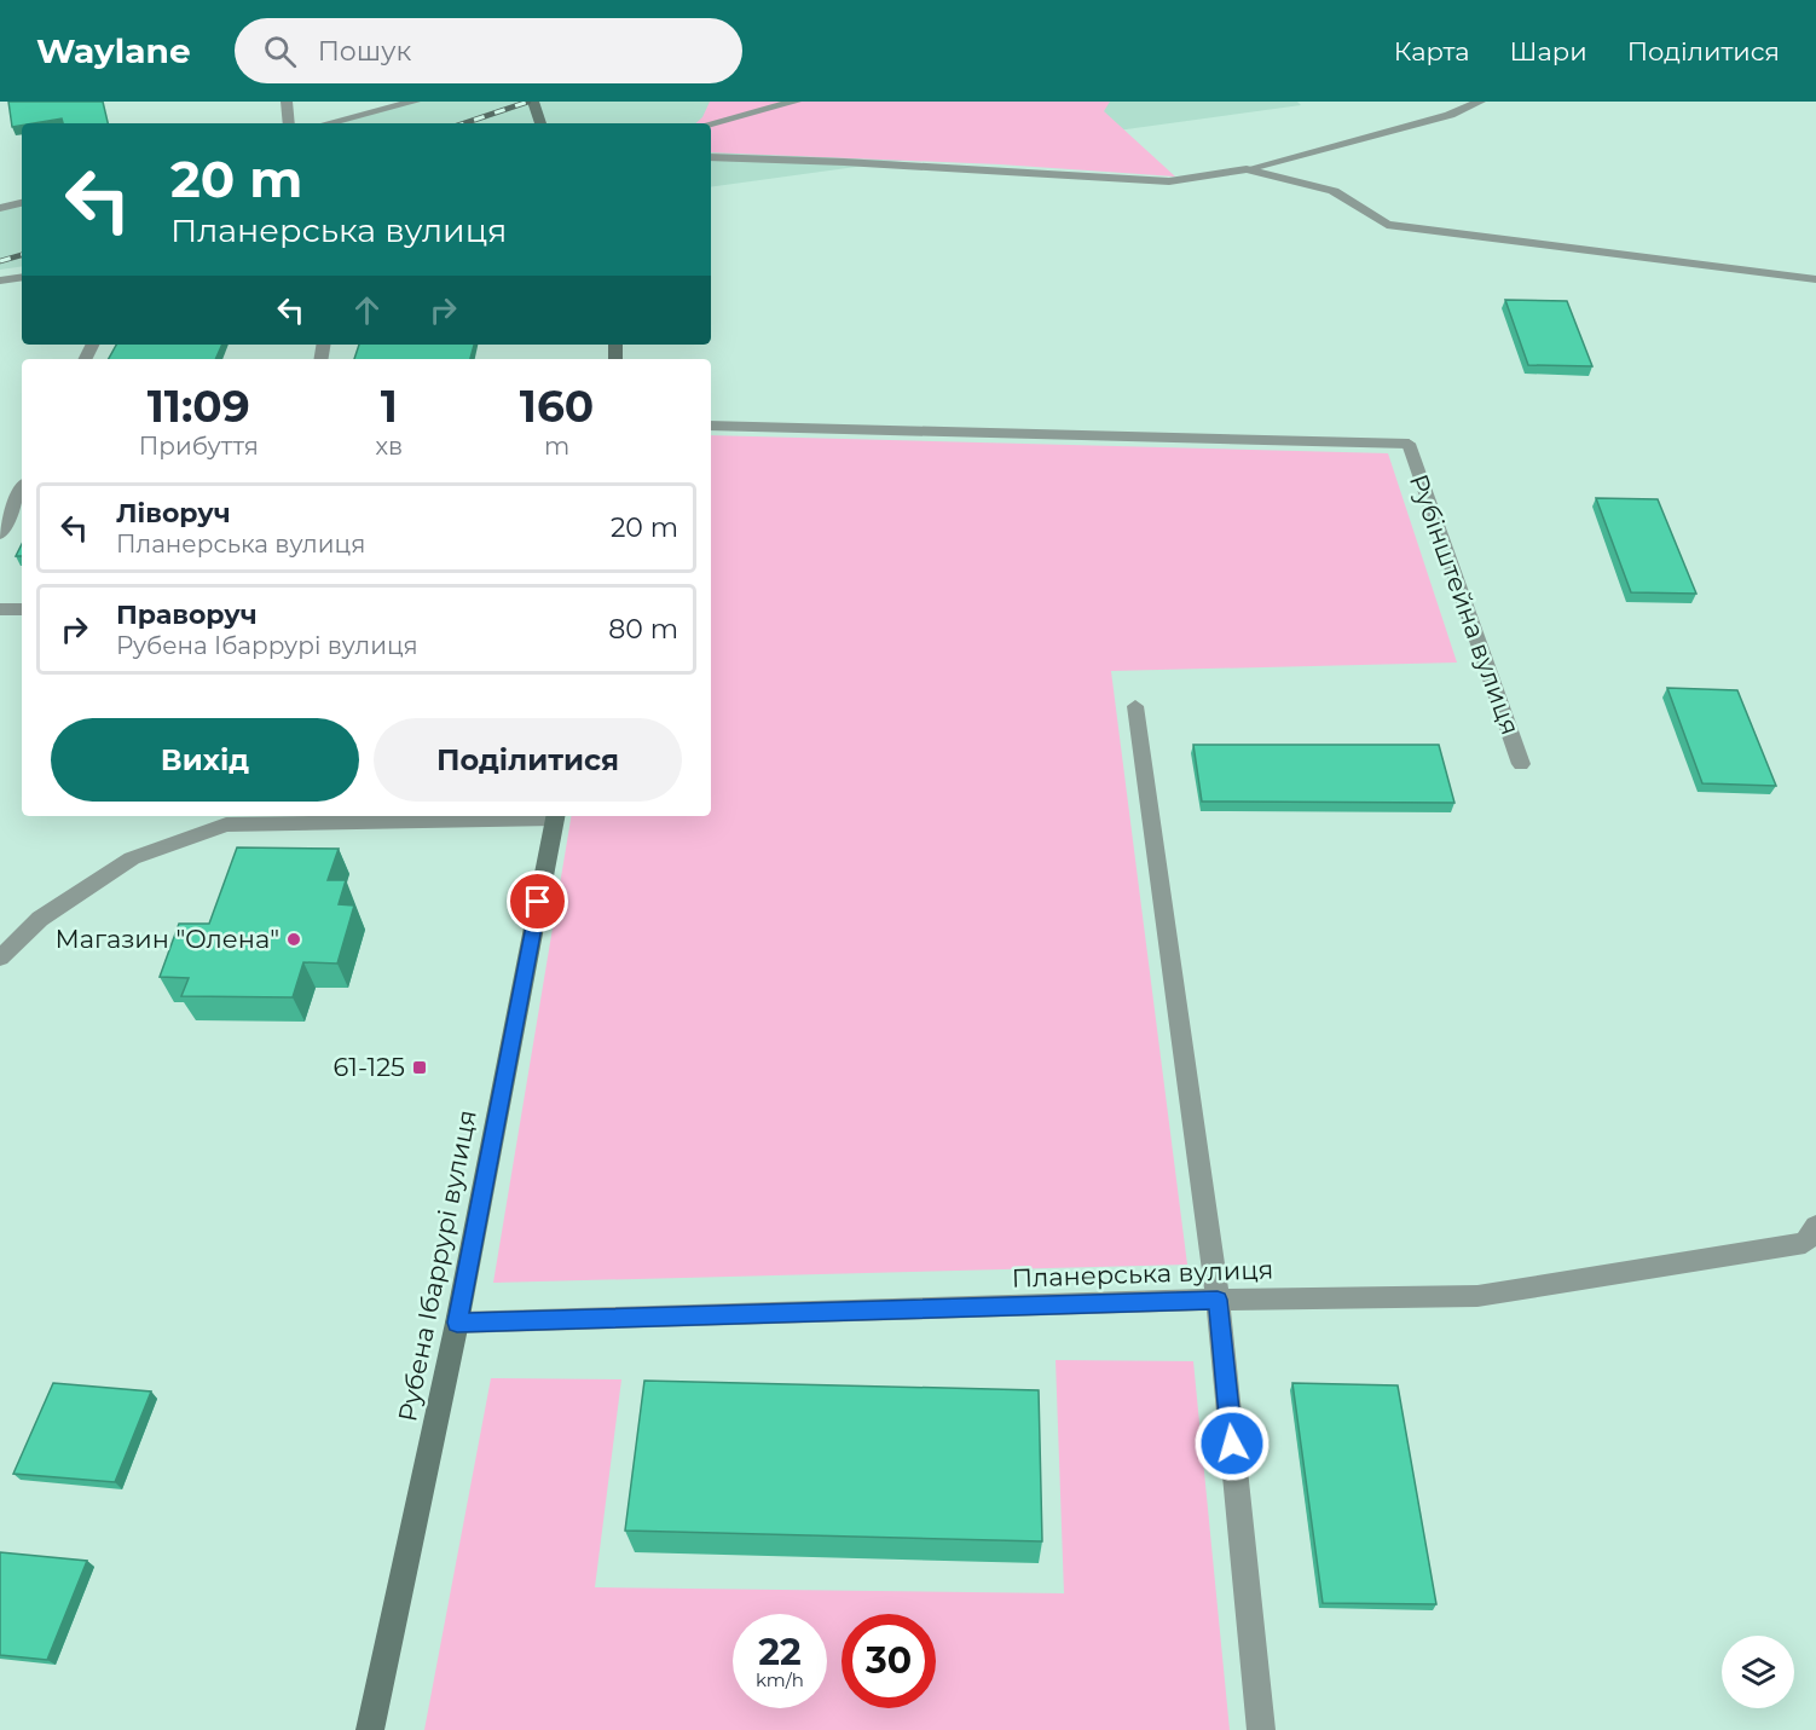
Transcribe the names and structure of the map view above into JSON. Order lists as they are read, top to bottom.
{
  "streets": {
    "main road": ["Рубена Ібаррурі вулиця"],
    "street": ["Рубінштейна вулиця", "Планерська вулиця"]
  },
  "crossings": [
    ["Рубена Ібаррурі вулиця", "Планерська вулиця"]
  ],
  "places": {
    "other": ["Магазин \"Олена\""],
    "transit": ["61-125"]
  },
  "page": {
    "header": "Waylane",
    "search": "Пошук",
    "nav": ["Карта", "Шари", "Поділитися"],
    "turn": ["20 m", "Планерська вулиця"],
    "eta": [
      "11:09",
      "Прибуття",
      "1",
      "хв",
      "160",
      "m"
    ],
    "list": [
      {
        "name": "Ліворуч",
        "note": "Планерська вулиця",
        "value": "20 m"
      },
      {
        "name": "Праворуч",
        "note": "Рубена Ібаррурі вулиця",
        "value": "80 m"
      }
    ],
    "buttons": ["Вихід", "Поділитися"],
    "speed": "22 km/h",
    "limit": "30"
  }
}
